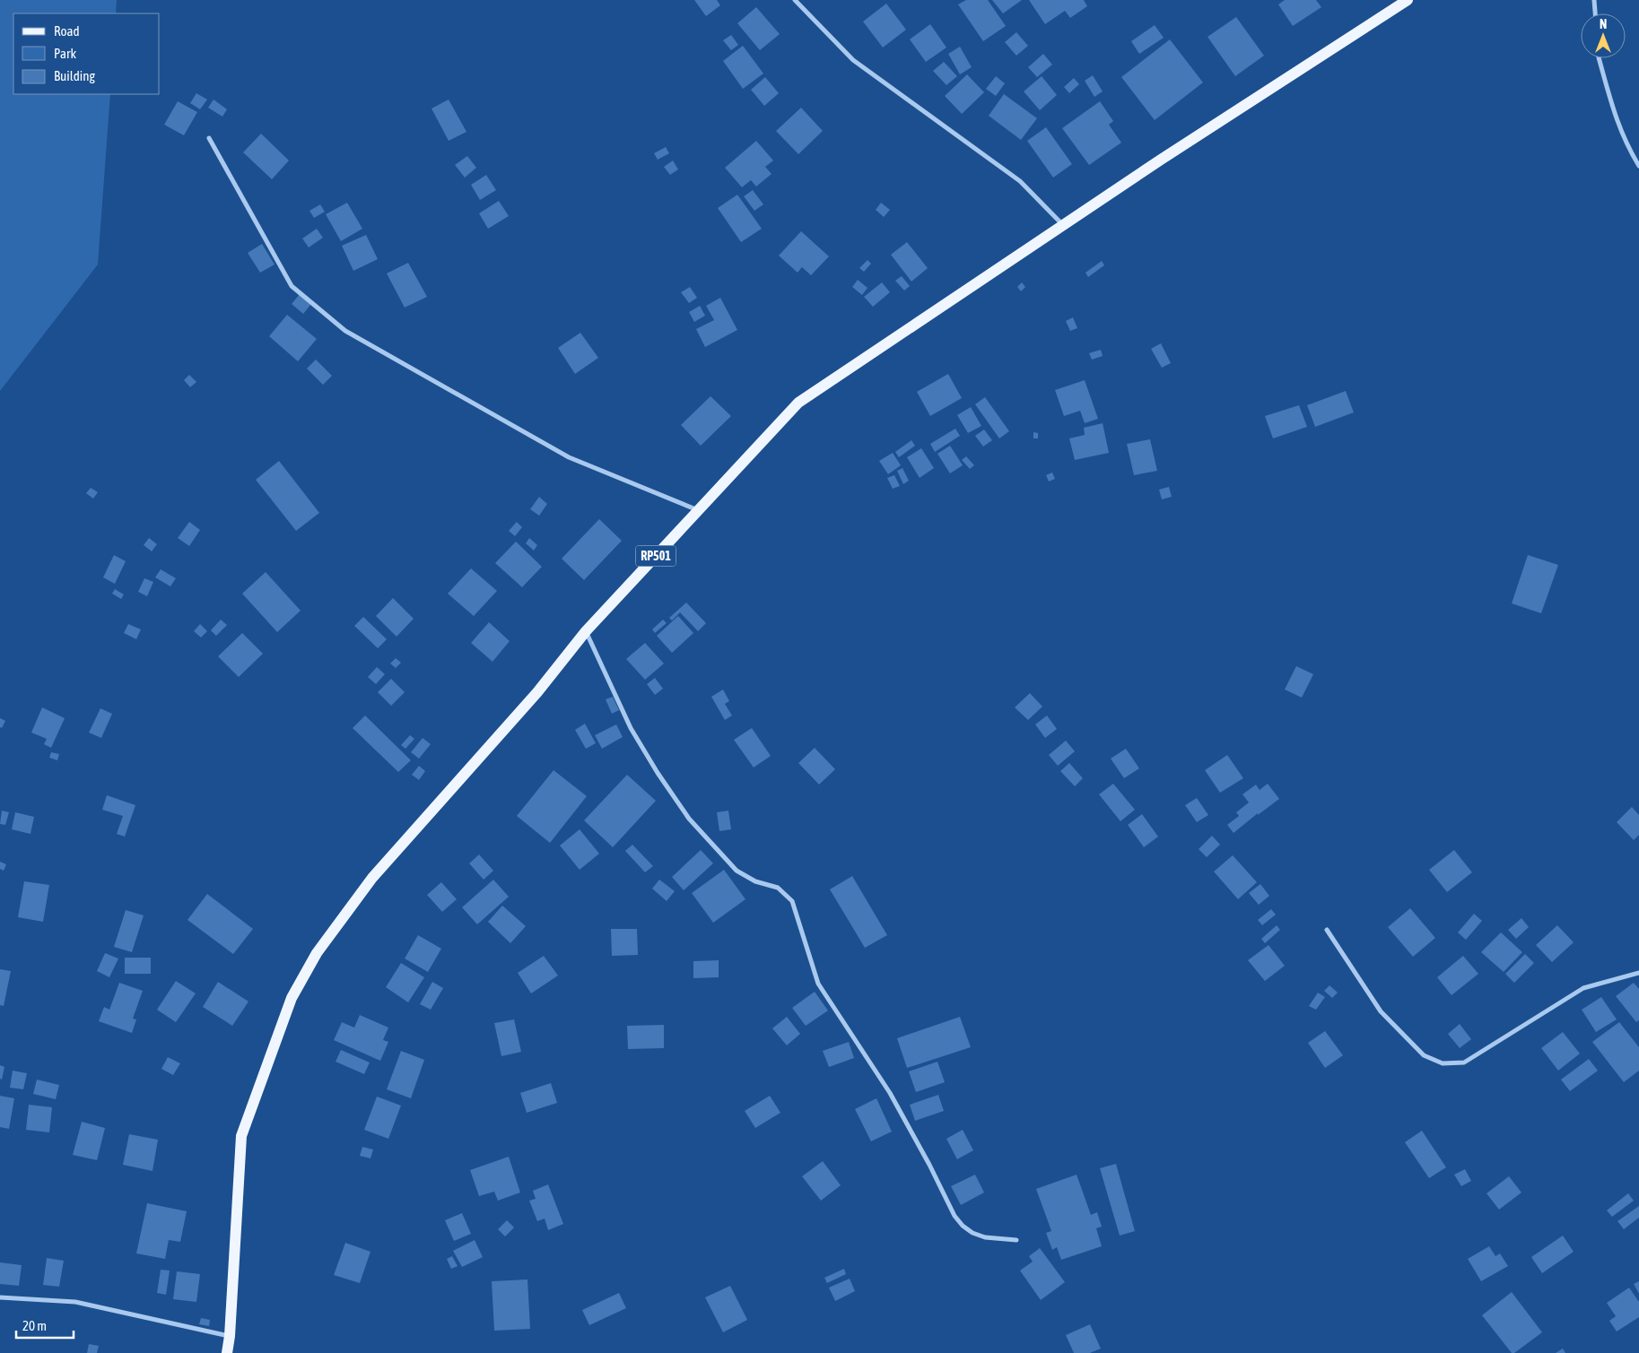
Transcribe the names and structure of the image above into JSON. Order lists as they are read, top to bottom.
{
  "streets": {
    "main road": ["RP501"]
  },
  "legend": ["Road", "Park", "Building"],
  "scale_bar": "20 m",
  "north": "top"
}
